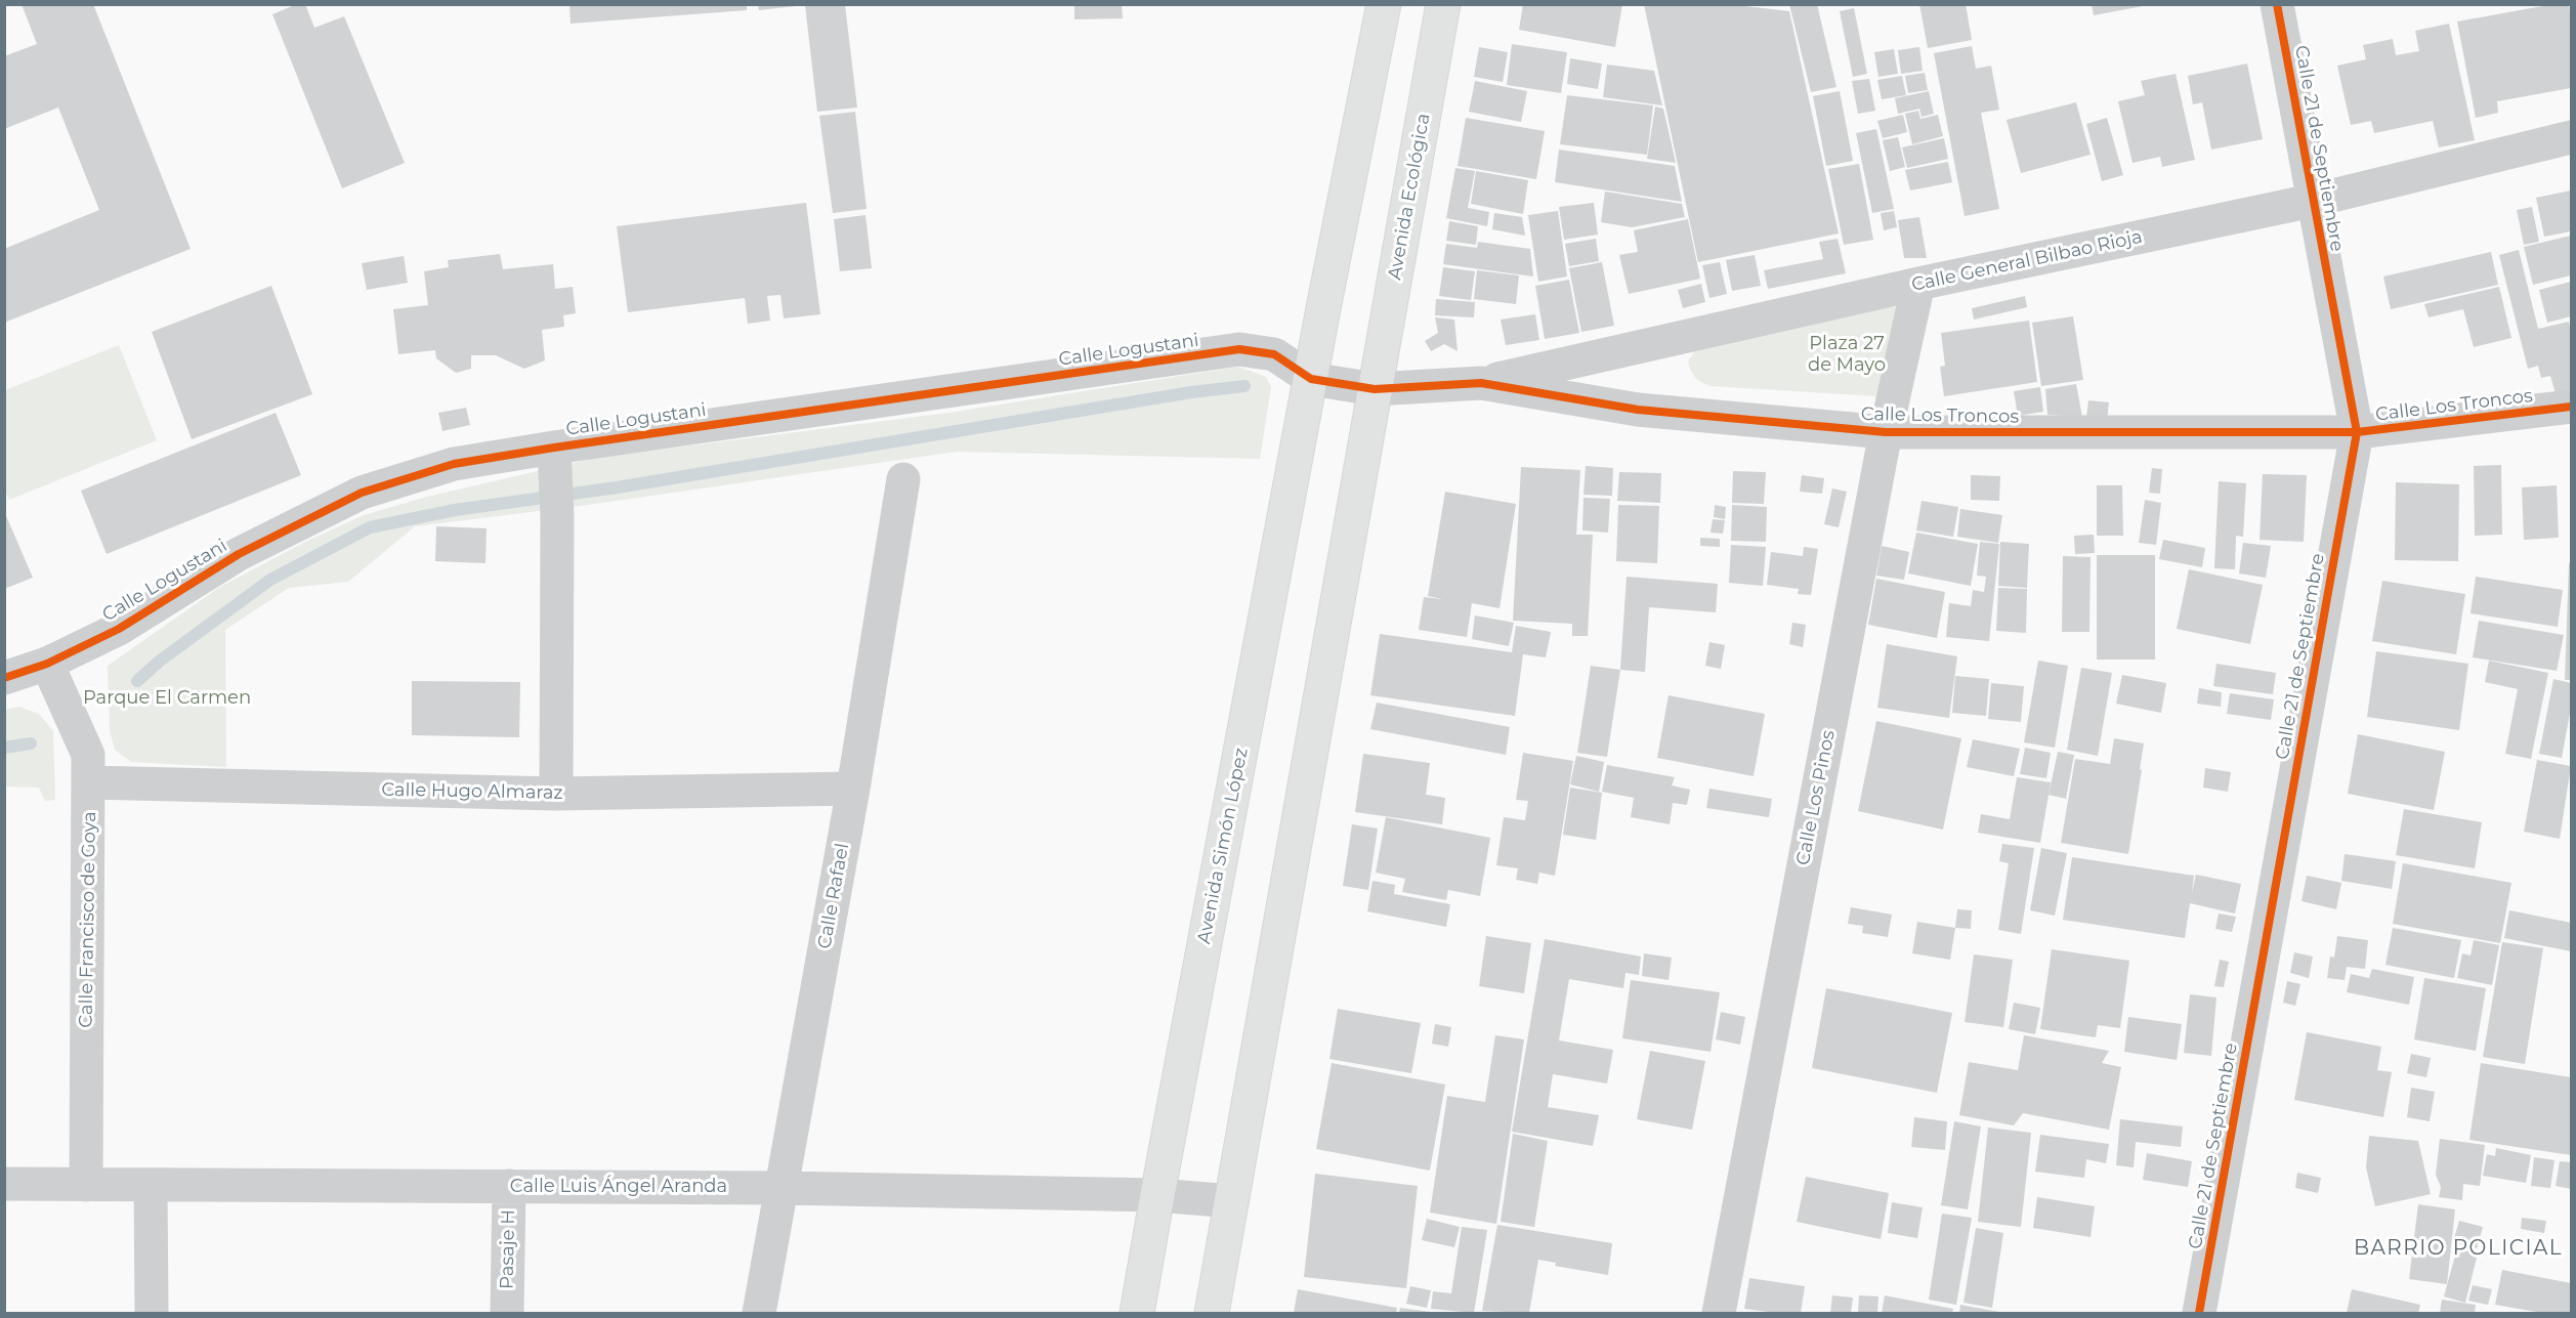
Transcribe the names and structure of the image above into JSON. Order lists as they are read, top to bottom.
{
  "streets": {
    "main road": ["Avenida Ecológica", "Avenida Simón López"],
    "street": [
      "Calle 21 de Septiembre",
      "Calle General Bilbao Rioja",
      "Calle Logustani",
      "Calle Los Troncos",
      "Calle Hugo Almaraz",
      "Calle Los Pinos",
      "Calle Rafael",
      "Calle Francisco de Goya",
      "Calle Luis Ángel Aranda",
      "Pasaje H"
    ]
  },
  "crossings": [
    ["Calle 21 de Septiembre", "Calle General Bilbao Rioja"],
    ["Calle 21 de Septiembre", "Calle Los Troncos"],
    ["Avenida Ecológica", "Calle Los Troncos"],
    ["Calle General Bilbao Rioja", "Calle Los Troncos"],
    ["Calle General Bilbao Rioja", "Calle Los Pinos"],
    ["Calle Logustani", "Calle Los Troncos"],
    ["Calle Logustani", "Avenida Simón López"],
    ["Calle Logustani", "Calle Francisco de Goya"],
    ["Calle Los Troncos", "Calle Los Pinos"],
    ["Calle Los Troncos", "Avenida Simón López"],
    ["Calle Hugo Almaraz", "Calle Rafael"],
    ["Calle Hugo Almaraz", "Calle Francisco de Goya"],
    ["Avenida Simón López", "Calle Luis Ángel Aranda"],
    ["Calle Rafael", "Calle Luis Ángel Aranda"],
    ["Calle Francisco de Goya", "Calle Luis Ángel Aranda"],
    ["Calle Luis Ángel Aranda", "Pasaje H"]
  ],
  "districts": ["BARRIO POLICIAL"],
  "parks": ["Plaza 27 de Mayo", "Parque El Carmen"]
}
